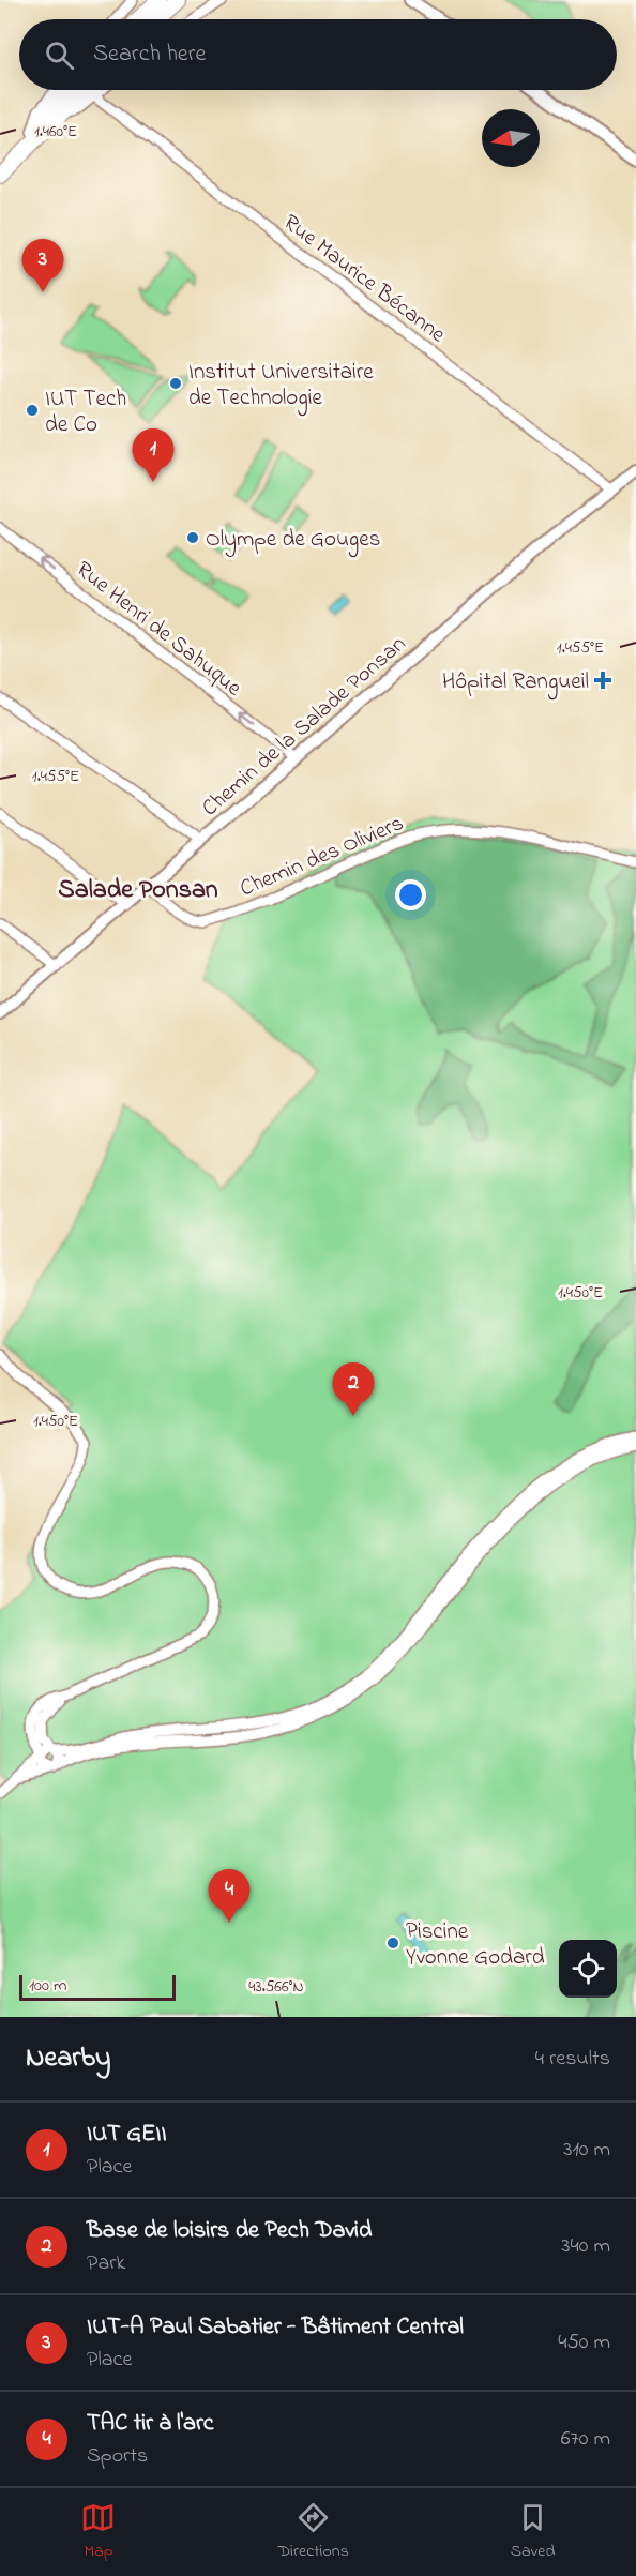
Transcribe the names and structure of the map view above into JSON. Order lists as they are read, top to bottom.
{
  "streets": {
    "street": [
      "Rue Maurice Bécanne",
      "Rue Henri de Sahuque",
      "Chemin de la Salade Ponsan",
      "Chemin des Oliviers"
    ]
  },
  "crossings": [
    ["Rue Maurice Bécanne", "Chemin de la Salade Ponsan"],
    ["Rue Henri de Sahuque", "Chemin de la Salade Ponsan"],
    ["Chemin de la Salade Ponsan", "Chemin des Oliviers"]
  ],
  "one_way": ["Rue Henri de Sahuque"],
  "districts": ["Salade Ponsan"],
  "places": {
    "other": [
      "Institut Universitaire de Technologie",
      "IUT Tech de Co",
      "Olympe de Gouges",
      "Piscine Yvonne Godard"
    ],
    "health": ["Hôpital Rangueil"]
  },
  "scale_bar": "100 m",
  "north": "left",
  "page": {
    "search": "Search here",
    "pins": [
      "3",
      "1",
      "2",
      "4"
    ],
    "scale": "100 m",
    "heading": ["Nearby", "4 results"],
    "list": [
      {
        "mark": "1",
        "name": "IUT GEII",
        "note": "Place",
        "value": "310 m"
      },
      {
        "mark": "2",
        "name": "Base de loisirs de Pech David",
        "note": "Park",
        "value": "340 m"
      },
      {
        "mark": "3",
        "name": "IUT-A Paul Sabatier - Bâtiment Central",
        "note": "Place",
        "value": "450 m"
      },
      {
        "mark": "4",
        "name": "TAC tir à l'arc",
        "note": "Sports",
        "value": "670 m"
      }
    ],
    "nav": ["Map", "Directions", "Saved"]
  },
  "coordinates": [
    "1.460°E",
    "1.455°E",
    "1.450°E",
    "43.566°N"
  ]
}
